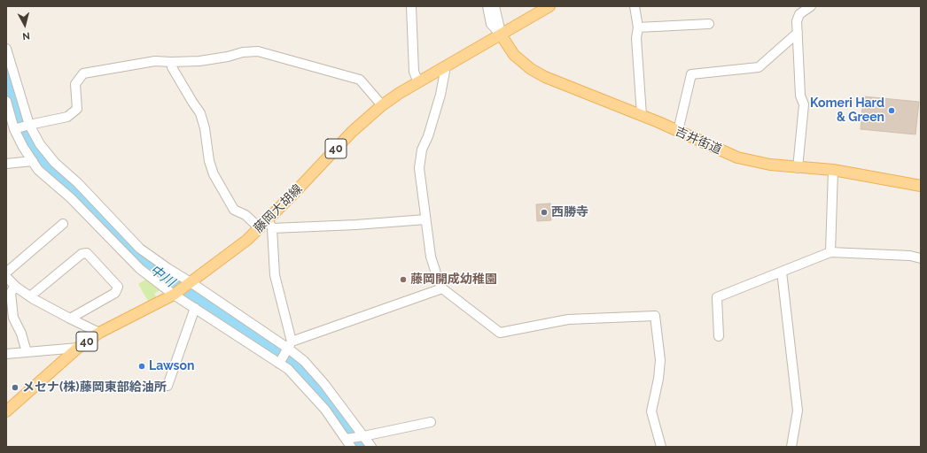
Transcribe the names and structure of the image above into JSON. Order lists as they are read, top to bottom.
{
  "streets": {
    "main road": ["吉井街道", "40", "藤岡大胡線"]
  },
  "crossings": [
    ["吉井街道", "藤岡大胡線"]
  ],
  "water": ["中川"],
  "places": [
    "Komeri Hard & Green",
    "西勝寺",
    "藤岡開成幼稚園",
    "Lawson",
    "メセナ(株)藤岡東部給油所"
  ],
  "north": "bottom"
}
